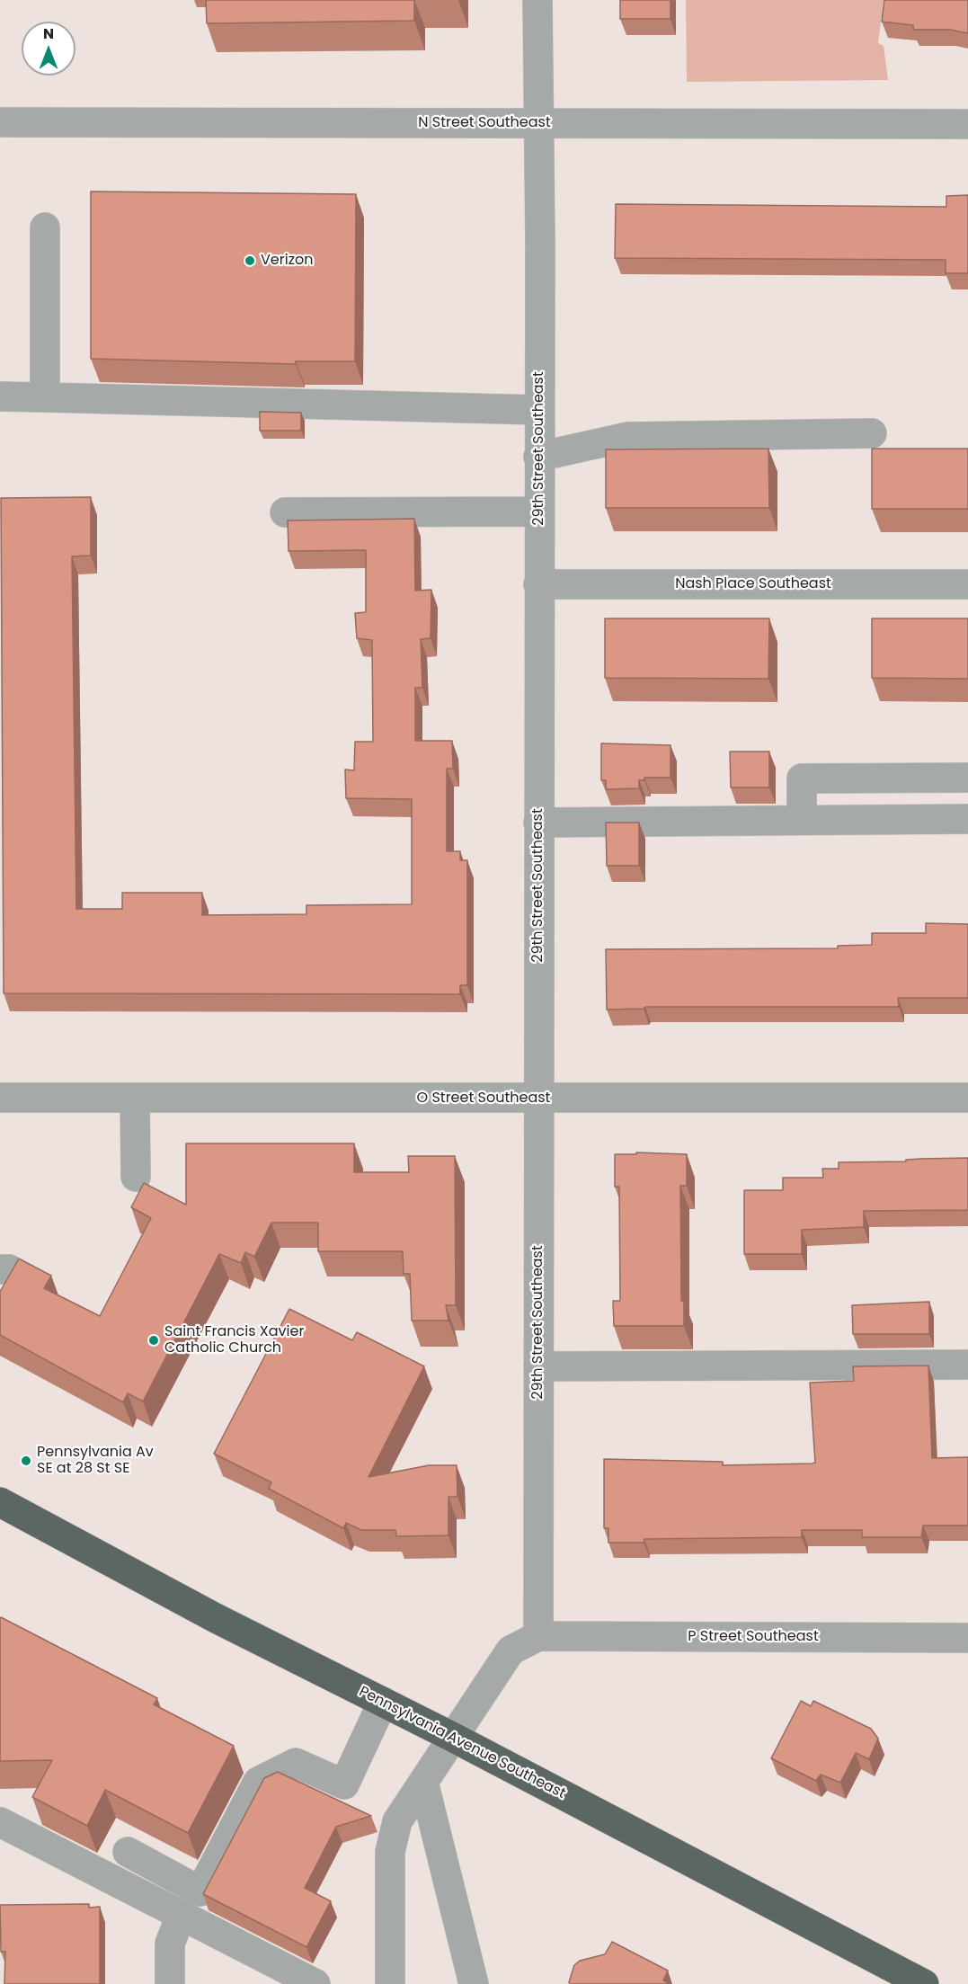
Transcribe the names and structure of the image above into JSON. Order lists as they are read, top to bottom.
{
  "streets": {
    "highway": ["Pennsylvania Avenue Southeast"],
    "street": [
      "N Street Southeast",
      "29th Street Southeast",
      "Nash Place Southeast",
      "O Street Southeast",
      "P Street Southeast"
    ]
  },
  "crossings": [
    ["N Street Southeast", "29th Street Southeast"],
    ["29th Street Southeast", "Nash Place Southeast"],
    ["29th Street Southeast", "O Street Southeast"],
    ["29th Street Southeast", "P Street Southeast"]
  ],
  "places": ["Verizon", "Saint Francis Xavier Catholic Church", "Pennsylvania Av SE at 28 St SE"],
  "north": "top"
}
